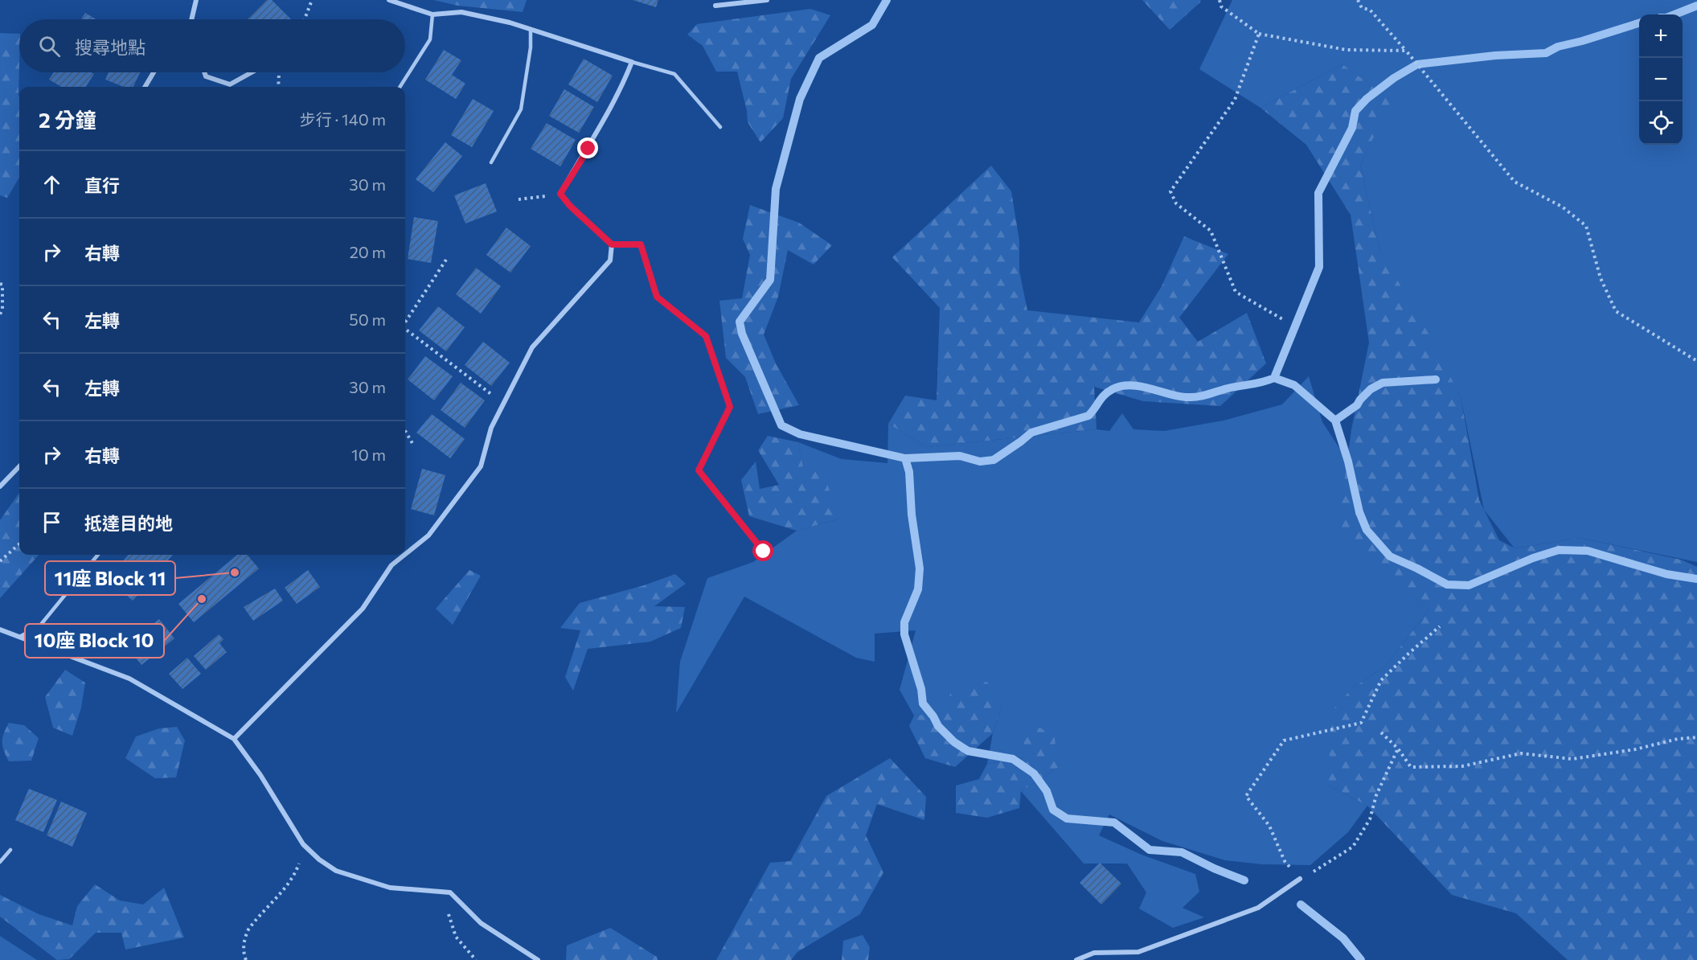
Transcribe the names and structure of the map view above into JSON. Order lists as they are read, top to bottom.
{
  "places": ["11座 Block 11", "10座 Block 10"],
  "page": {
    "map_buttons": ["+", "−"],
    "search": "搜尋地點",
    "heading": ["2 分鐘", "步行 · 140 m"],
    "list": [
      ["直行", "30 m"],
      ["右轉", "20 m"],
      ["左轉", "50 m"],
      ["左轉", "30 m"],
      ["右轉", "10 m"],
      "抵達目的地"
    ]
  }
}
